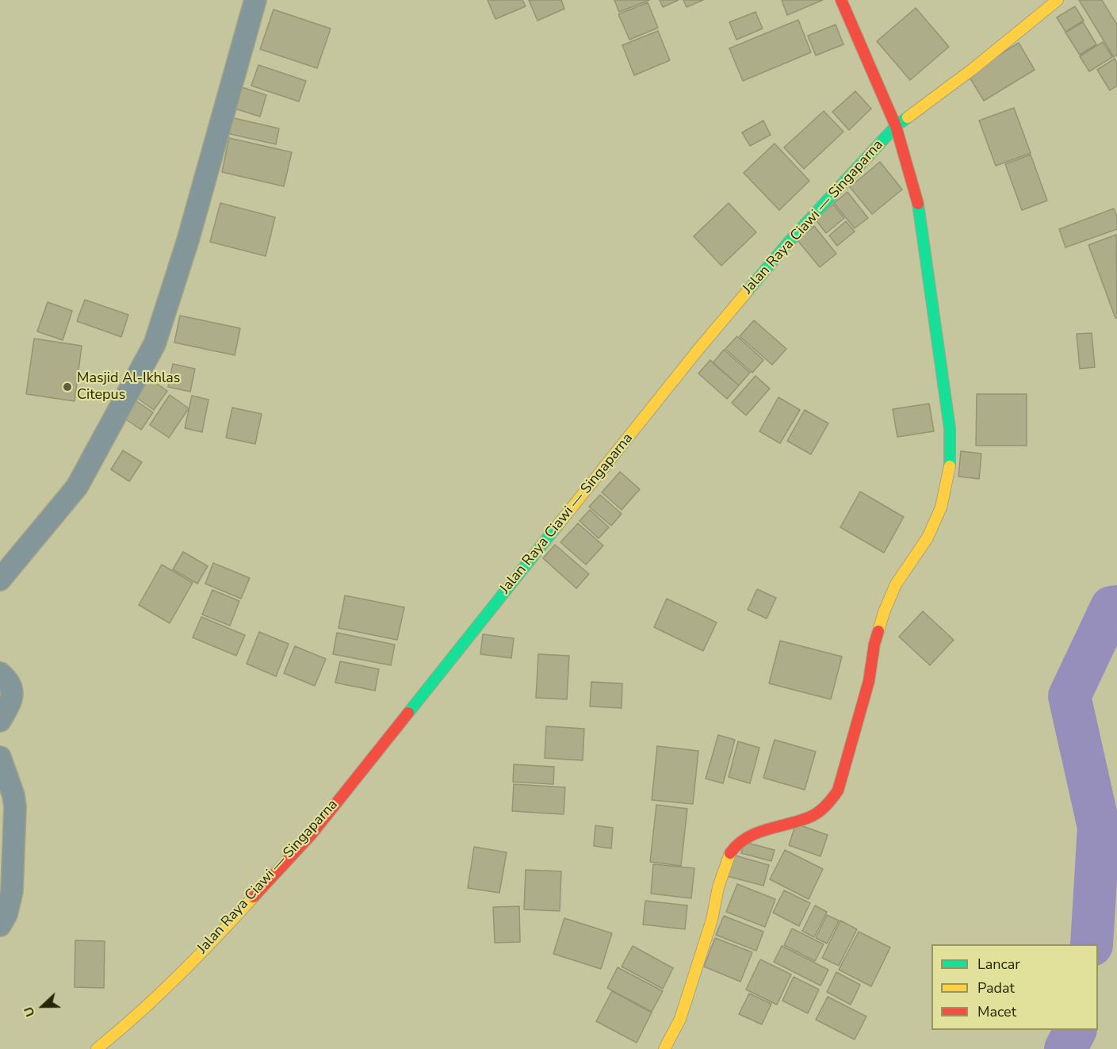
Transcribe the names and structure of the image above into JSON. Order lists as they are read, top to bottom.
{
  "streets": {
    "main road": ["Jalan Raya Ciawi — Singaparna"]
  },
  "places": ["Masjid Al-Ikhlas Citepus"],
  "legend": ["Lancar", "Padat", "Macet"],
  "north": "left"
}
